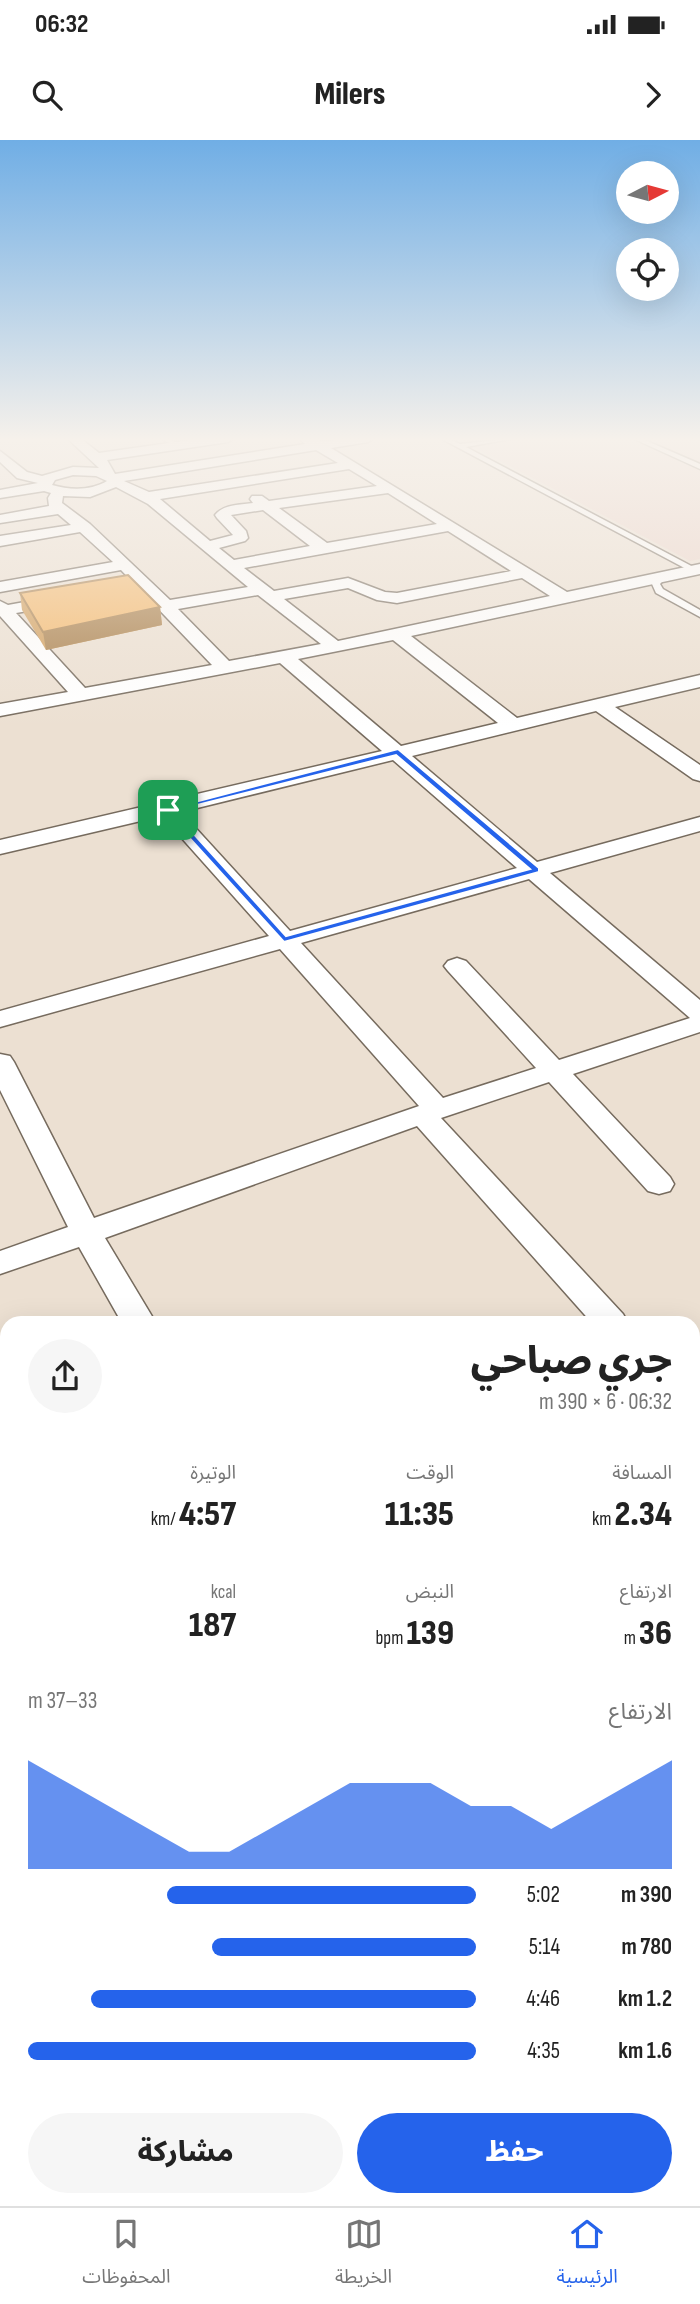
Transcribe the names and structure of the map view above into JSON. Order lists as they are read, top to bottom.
{
  "north": "right",
  "page": {
    "status": "06:32",
    "header": "Milers",
    "heading": ["جري صباحي", "06:32 · 6 × 390 m"],
    "stats": [
      ["المسافة", "2.34 km"],
      ["الوقت", "11:35"],
      ["الوتيرة", "4:57 /km"],
      ["الارتفاع", "36 m"],
      ["النبض", "139 bpm"],
      ["kcal", "187"]
    ],
    "chart": ["الارتفاع", "33–37 m"],
    "list": [
      {
        "name": "390 m",
        "note": "5:02"
      },
      {
        "name": "780 m",
        "note": "5:14"
      },
      {
        "name": "1.2 km",
        "note": "4:46"
      },
      {
        "name": "1.6 km",
        "note": "4:35"
      }
    ],
    "buttons": ["حفظ", "مشاركة"],
    "tabs": ["الرئيسية", "الخريطة", "المحفوظات"]
  }
}
